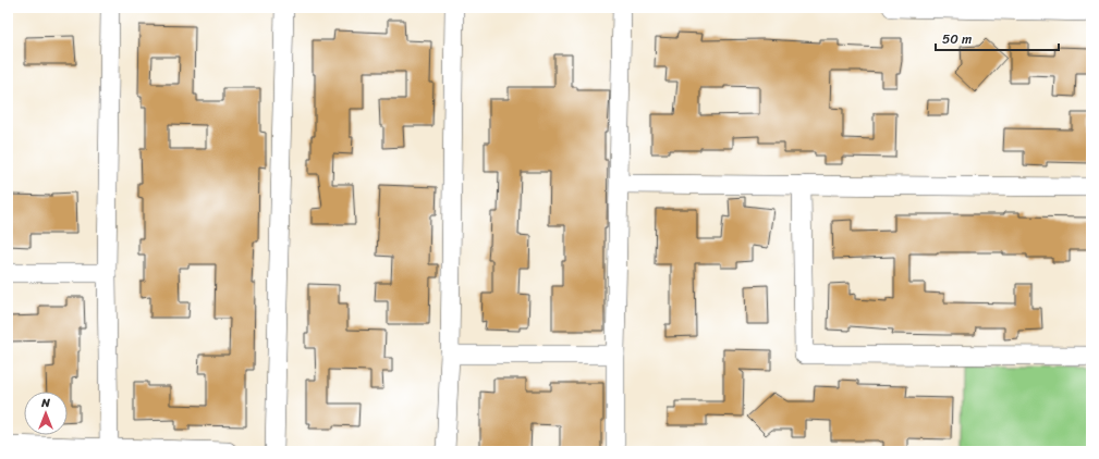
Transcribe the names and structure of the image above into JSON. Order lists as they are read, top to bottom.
{
  "scale_bar": "50 m",
  "north": "top"
}
